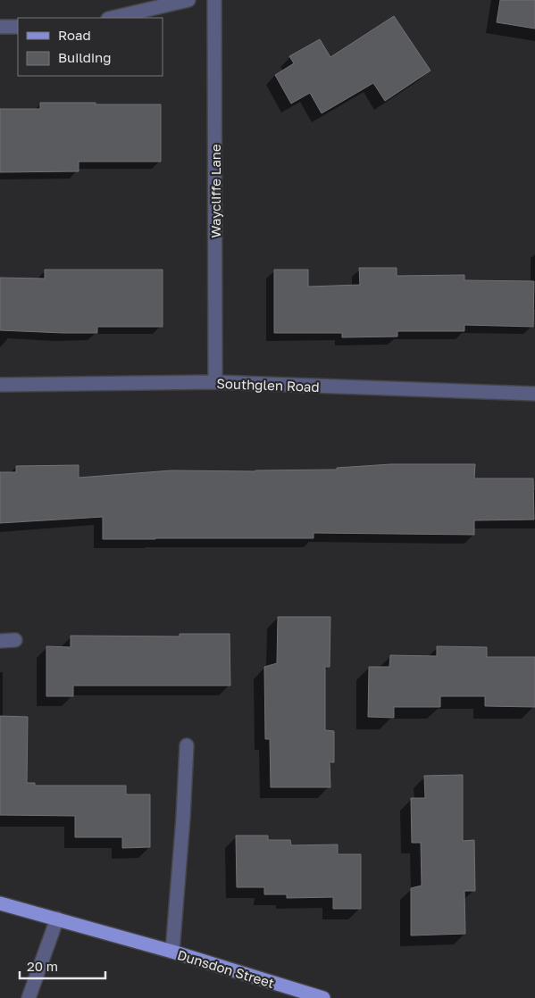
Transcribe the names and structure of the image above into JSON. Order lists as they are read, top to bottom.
{
  "streets": {
    "main road": ["Dunsdon Street"],
    "street": ["Waycliffe Lane", "Southglen Road"]
  },
  "crossings": [
    ["Waycliffe Lane", "Southglen Road"]
  ],
  "legend": ["Road", "Building"],
  "scale_bar": "20 m"
}
